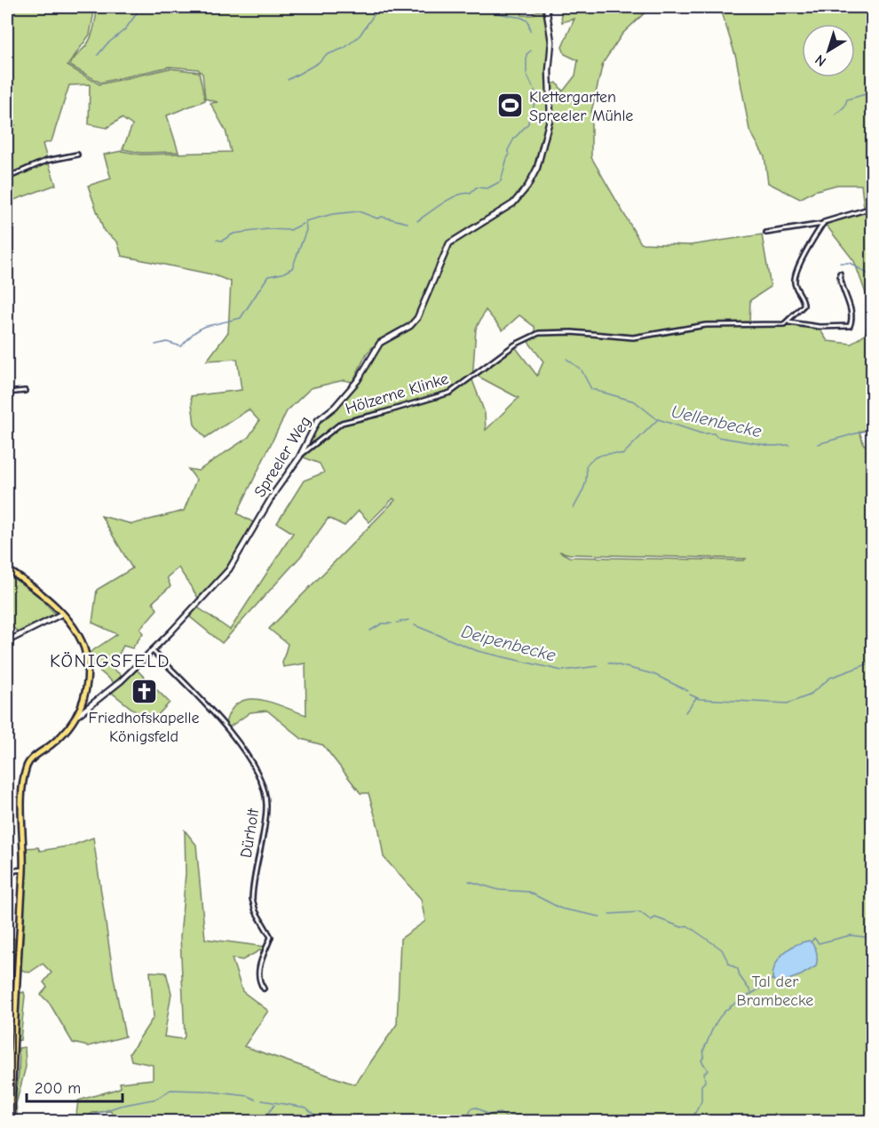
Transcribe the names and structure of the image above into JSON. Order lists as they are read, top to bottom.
{
  "streets": {
    "street": ["Hölzerne Klinke", "Spreeler Weg", "Dürholt"]
  },
  "crossings": [
    ["Hölzerne Klinke", "Spreeler Weg"],
    ["Spreeler Weg", "Dürholt"]
  ],
  "districts": ["KÖNIGSFELD"],
  "water": ["Uellenbecke", "Deipenbecke"],
  "parks": ["Tal der Brambecke"],
  "places": {
    "sports": ["Klettergarten Spreeler Mühle"],
    "church": ["Friedhofskapelle Königsfeld"]
  },
  "scale_bar": "200 m",
  "north": "bottom left"
}
